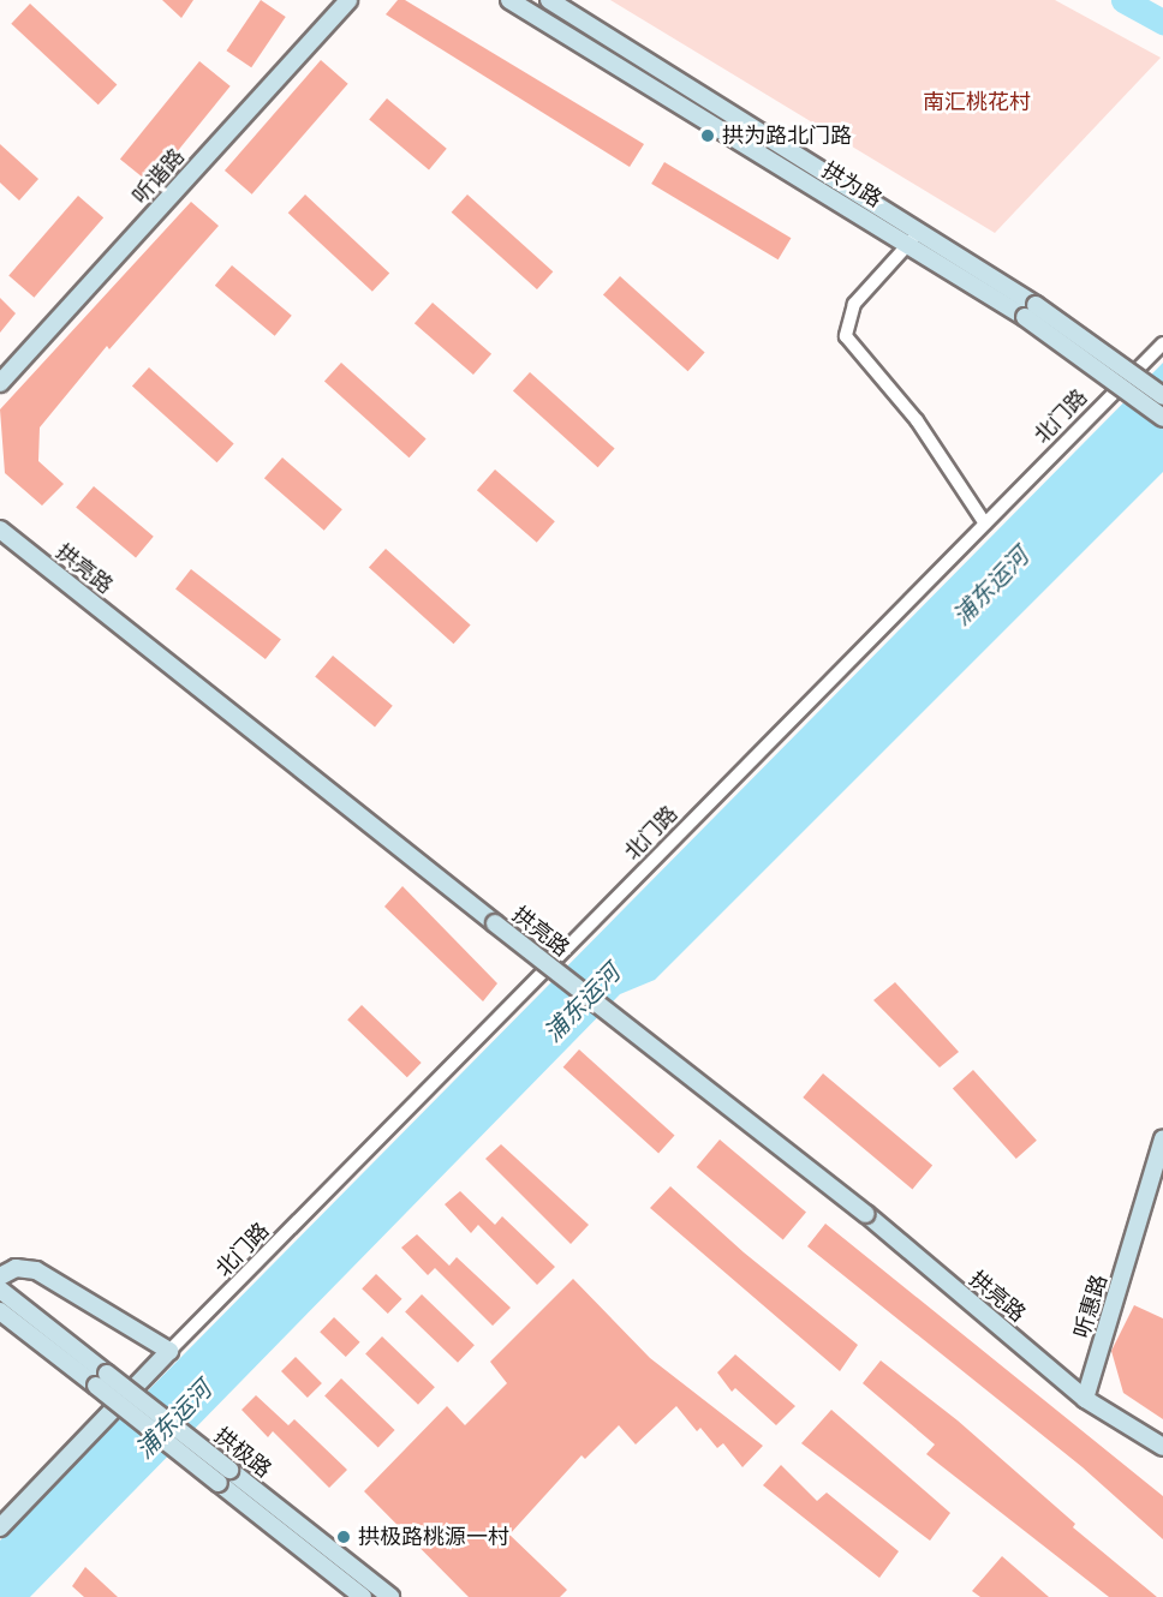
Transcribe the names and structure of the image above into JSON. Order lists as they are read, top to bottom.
{
  "streets": {
    "street": [
      "听谐路",
      "拱为路",
      "北门路",
      "拱亮路",
      "听惠路",
      "拱极路"
    ]
  },
  "crossings": [
    ["拱亮路", "听惠路"]
  ],
  "water": ["浦东运河"],
  "parks": ["南汇桃花村"],
  "places": ["拱为路北门路", "拱极路桃源一村"]
}
